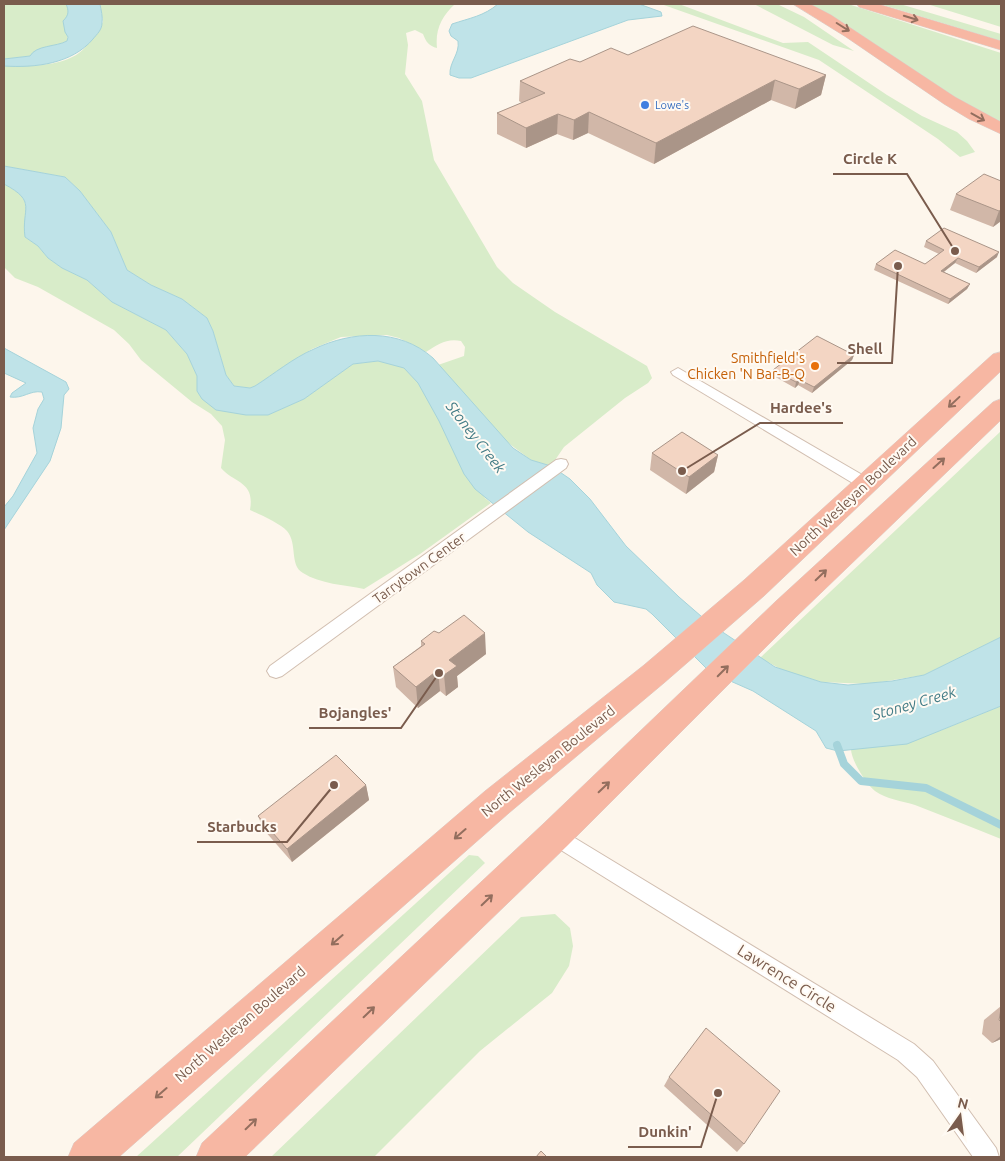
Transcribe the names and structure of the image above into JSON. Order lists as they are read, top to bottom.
{
  "streets": {
    "highway": ["North Wesleyan Boulevard"],
    "street": ["Tarrytown Center", "Lawrence Circle"]
  },
  "water": ["Stoney Creek"],
  "places": [
    "Lowe's",
    "Circle K",
    "Shell",
    "Smithfield's Chicken 'N Bar-B-Q",
    "Hardee's",
    "Bojangles'",
    "Starbucks",
    "Dunkin'"
  ],
  "north": "top"
}
